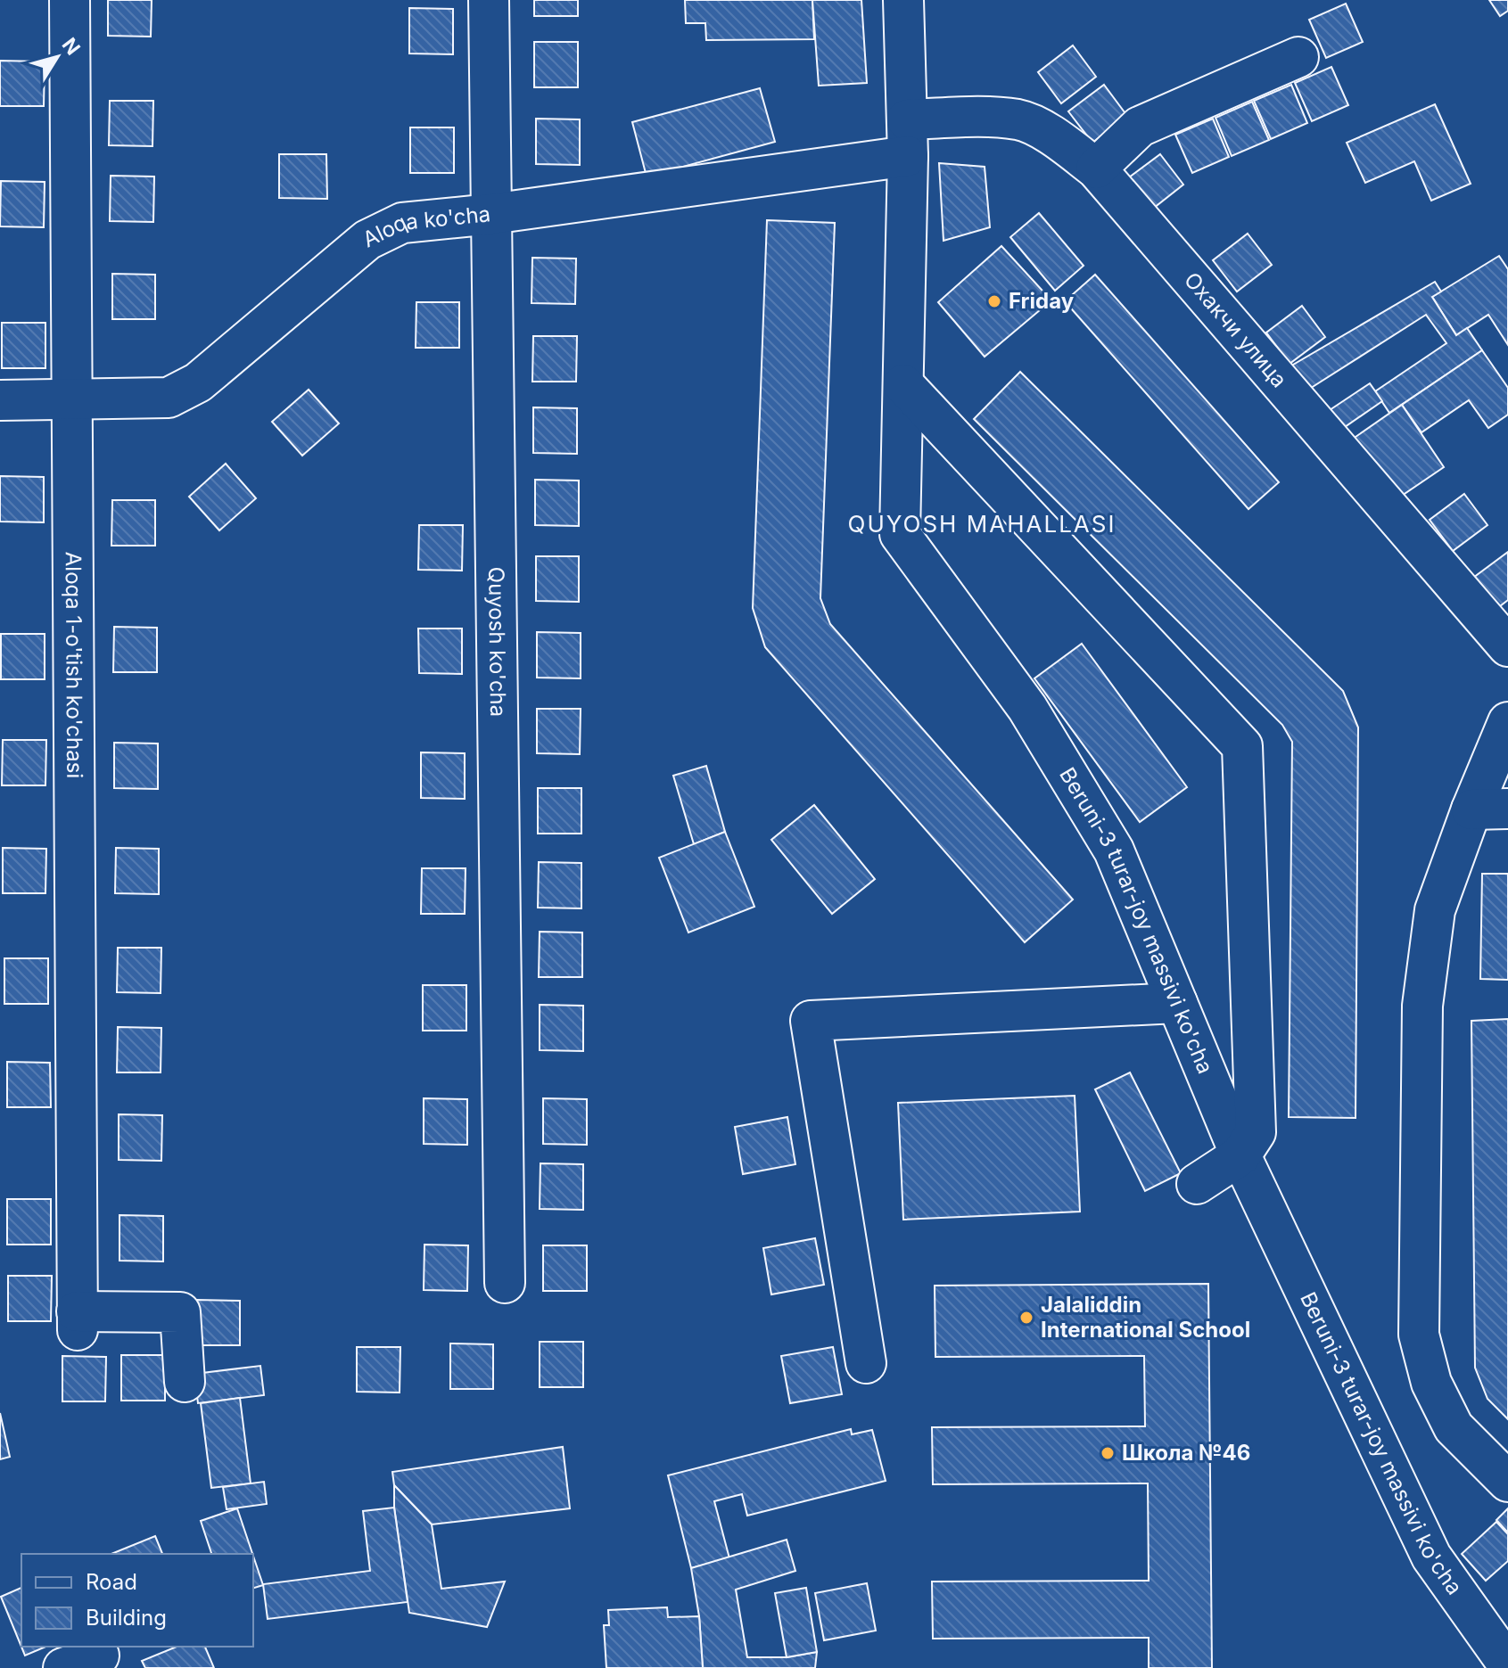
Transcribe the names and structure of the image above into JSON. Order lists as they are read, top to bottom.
{
  "streets": {
    "street": [
      "Aloqa ko'cha",
      "Охакчи улица",
      "Quyosh ko'cha",
      "Aloqa 1-o'tish ko'chasi",
      "Beruni-3 turar-joy massivi ko'cha"
    ]
  },
  "crossings": [
    ["Aloqa ko'cha", "Охакчи улица"],
    ["Aloqa ko'cha", "Quyosh ko'cha"],
    ["Aloqa ko'cha", "Aloqa 1-o'tish ko'chasi"],
    ["Aloqa ko'cha", "Beruni-3 turar-joy massivi ko'cha"],
    ["Охакчи улица", "Beruni-3 turar-joy massivi ko'cha"]
  ],
  "districts": ["QUYOSH MAHALLASI"],
  "places": ["Friday", "Jalaliddin International School", "Школа №46"],
  "legend": ["Road", "Building"],
  "north": "top right"
}
